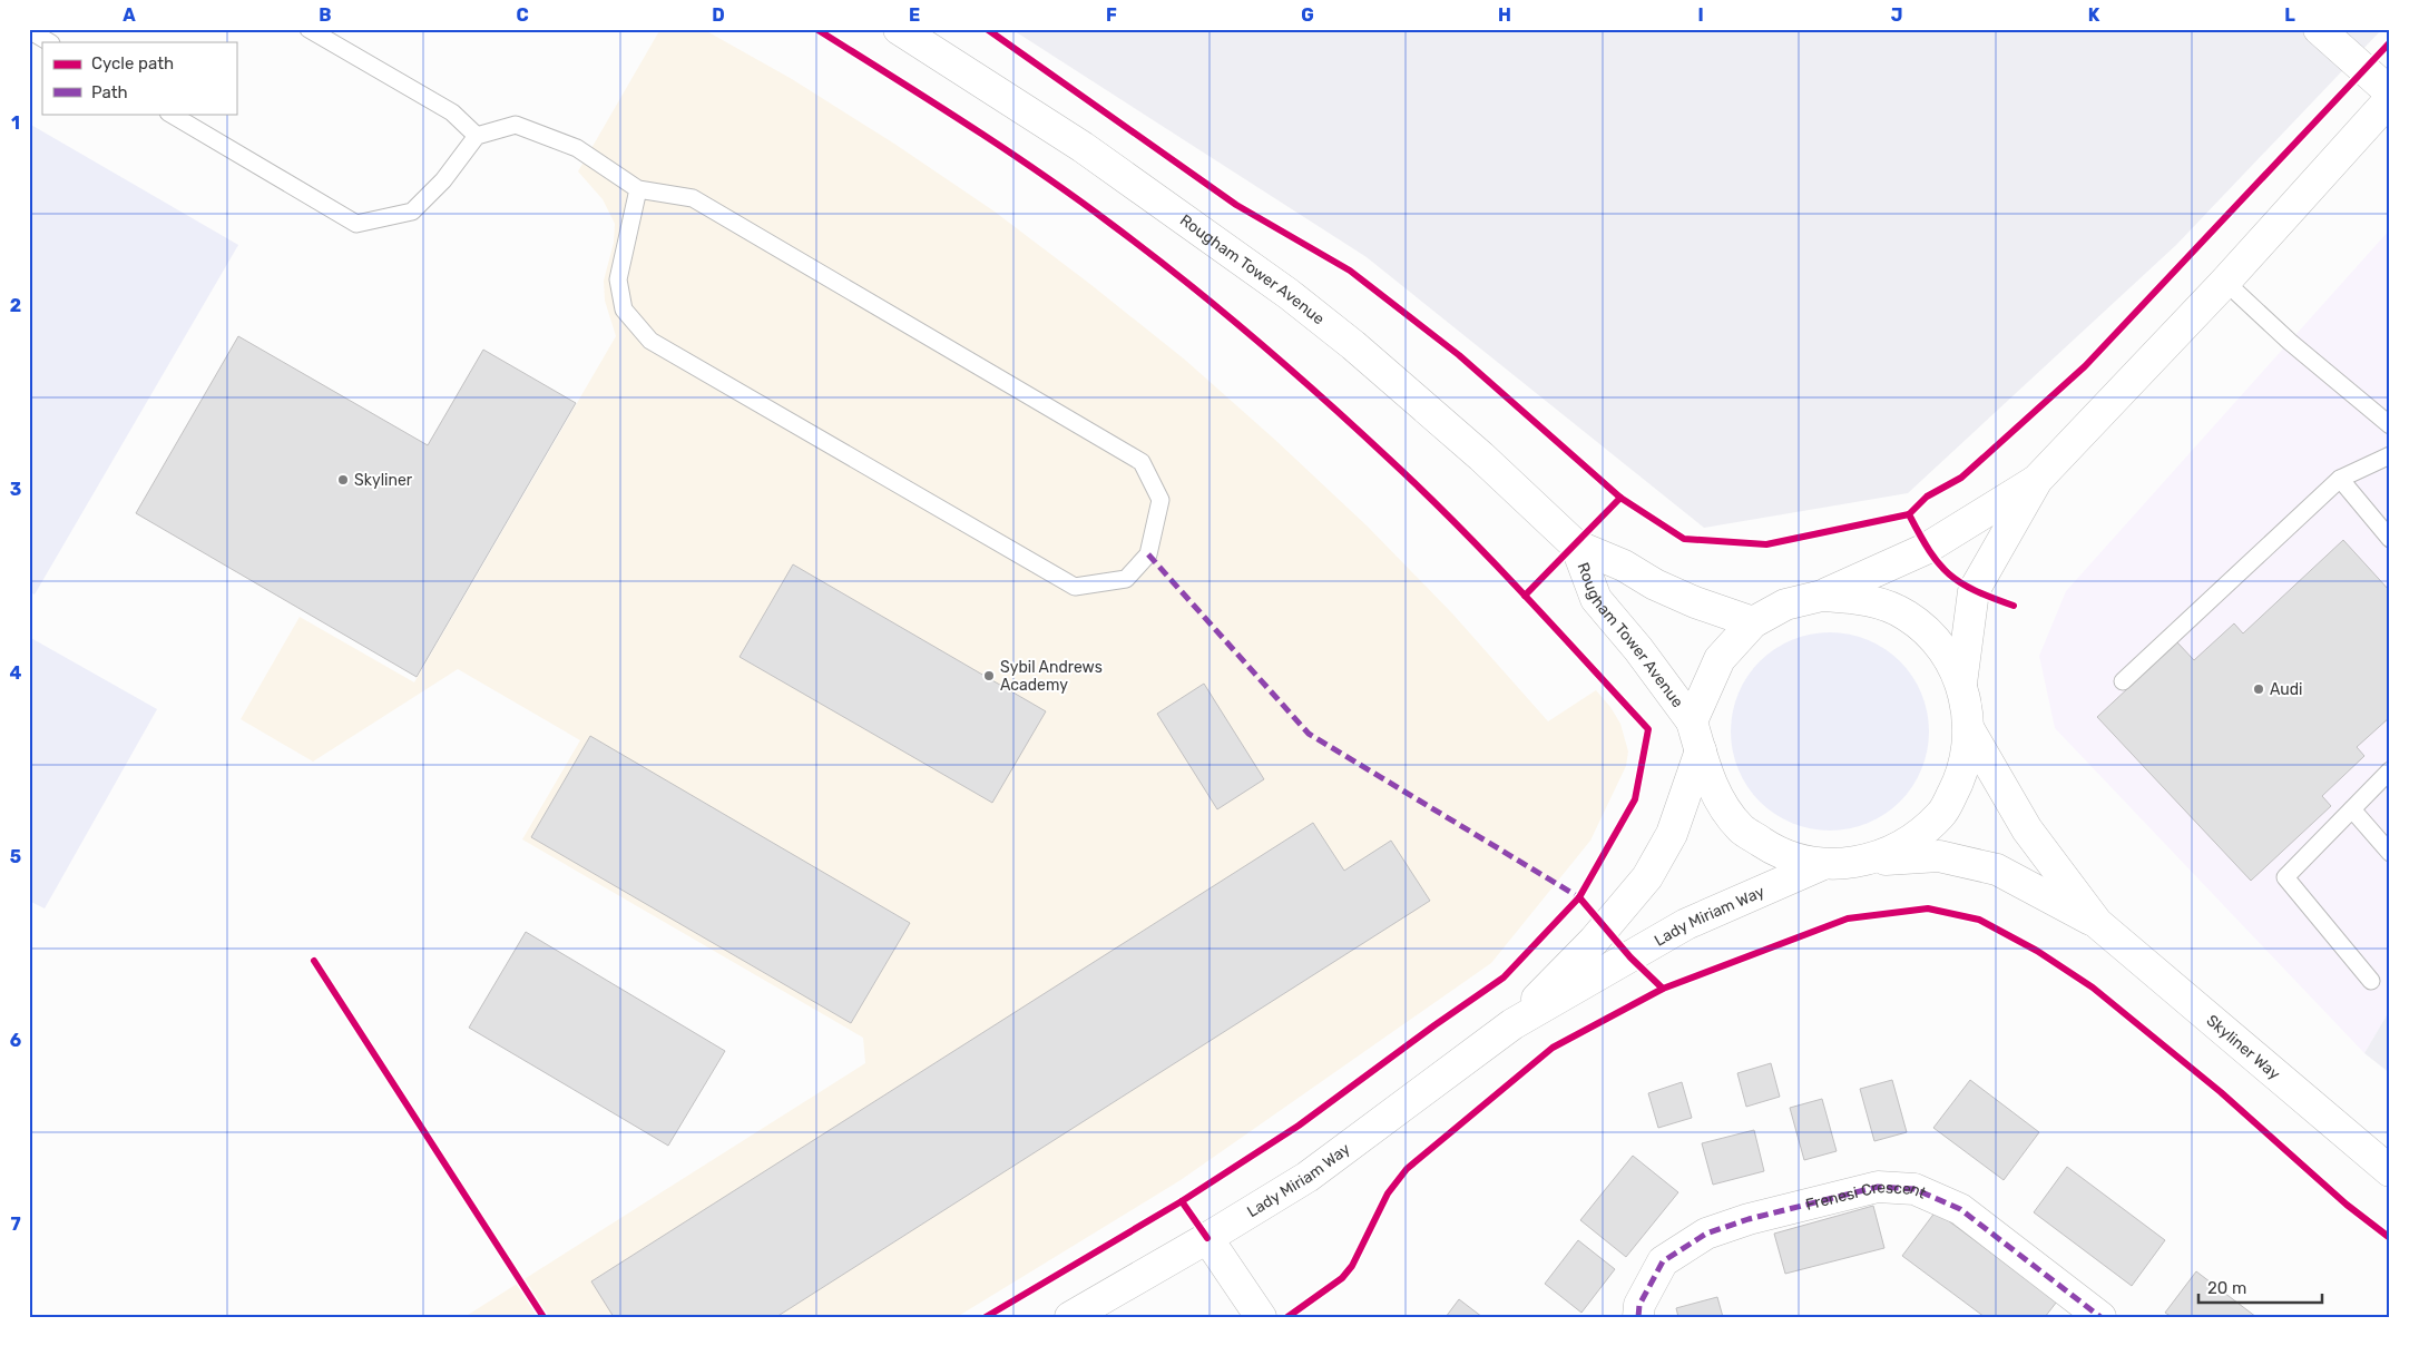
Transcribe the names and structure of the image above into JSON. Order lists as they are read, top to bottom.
{
  "streets": {
    "street": [
      "Rougham Tower Avenue",
      "Lady Miriam Way",
      "Skyliner Way",
      "Frenesi Crescent"
    ]
  },
  "crossings": [
    ["Rougham Tower Avenue", "Lady Miriam Way"],
    ["Rougham Tower Avenue", "Skyliner Way"],
    ["Lady Miriam Way", "Skyliner Way"]
  ],
  "places": ["Skyliner", "Sybil Andrews Academy", "Audi"],
  "legend": ["Cycle path", "Path"],
  "scale_bar": "20 m",
  "grid": {
    "columns": [
      "A",
      "B",
      "C",
      "D",
      "E",
      "F",
      "G",
      "H",
      "I",
      "J",
      "K",
      "L"
    ],
    "rows": [
      "1",
      "2",
      "3",
      "4",
      "5",
      "6",
      "7"
    ]
  }
}
